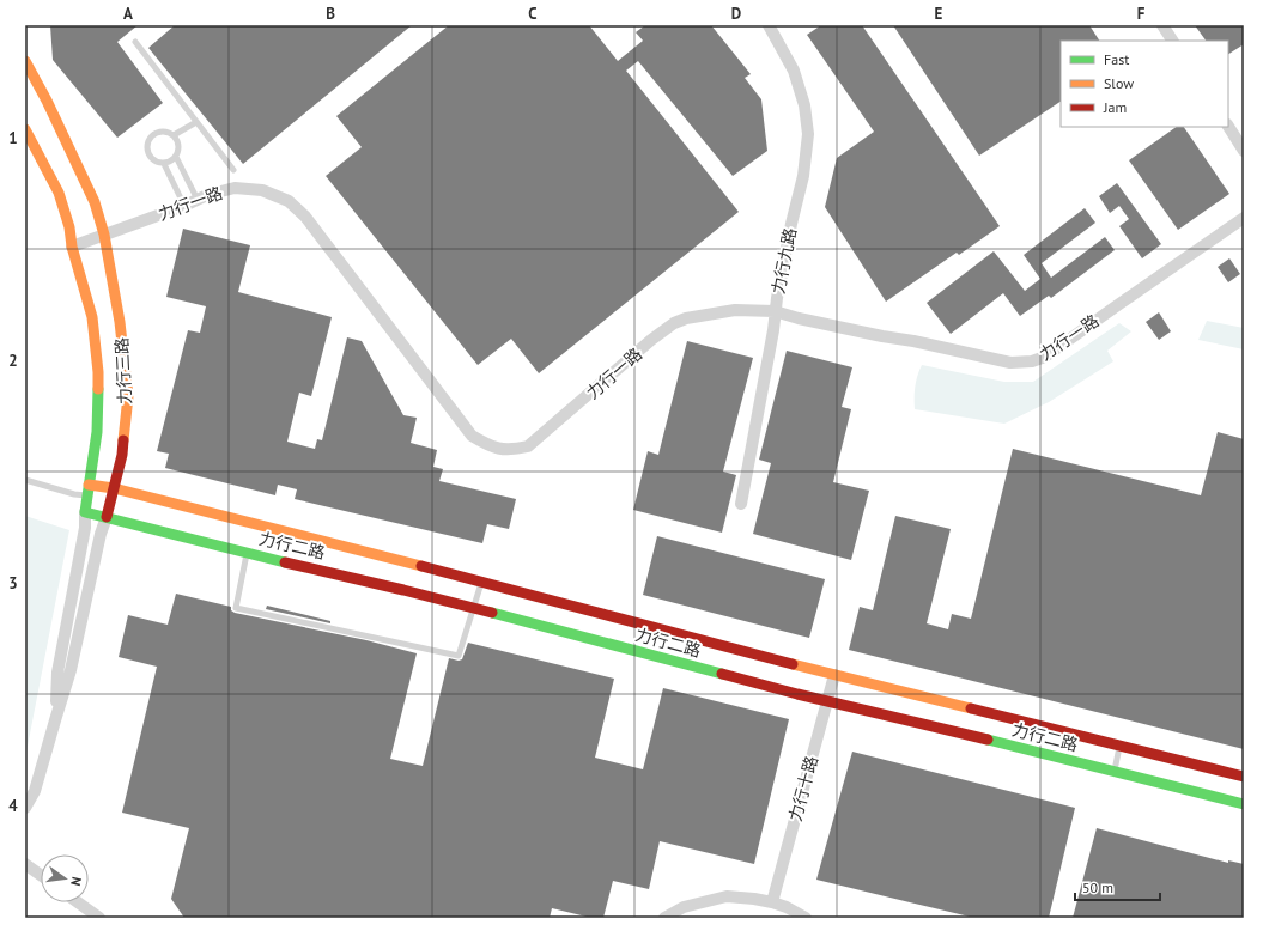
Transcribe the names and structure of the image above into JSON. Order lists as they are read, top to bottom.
{
  "streets": {
    "street": [
      "力行一路",
      "力行九路",
      "力行三路",
      "力行二路",
      "力行十路"
    ]
  },
  "crossings": [
    ["力行一路", "力行九路"],
    ["力行一路", "力行三路"],
    ["力行三路", "力行二路"],
    ["力行二路", "力行十路"]
  ],
  "legend": ["Fast", "Slow", "Jam"],
  "scale_bar": "50 m",
  "north": "right",
  "grid": {
    "columns": [
      "A",
      "B",
      "C",
      "D",
      "E",
      "F"
    ],
    "rows": [
      "1",
      "2",
      "3",
      "4"
    ]
  }
}
